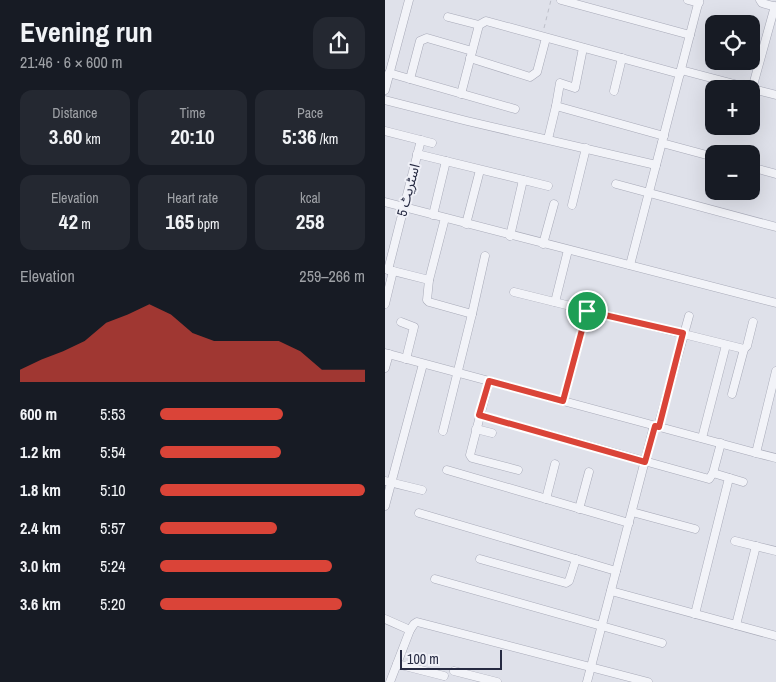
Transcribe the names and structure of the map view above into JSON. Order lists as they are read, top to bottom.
{
  "streets": {
    "street": ["اسٹریٹ 5"]
  },
  "scale_bar": "100 m",
  "page": {
    "heading": ["Evening run", "21:46 · 6 × 600 m"],
    "map_buttons": ["+", "−"],
    "stats": [
      ["Distance", "3.60 km"],
      ["Time", "20:10"],
      ["Pace", "5:36 /km"],
      ["Elevation", "42 m"],
      ["Heart rate", "165 bpm"],
      ["kcal", "258"]
    ],
    "chart": ["Elevation", "259–266 m"],
    "list": [
      {
        "name": "600 m",
        "note": "5:53"
      },
      {
        "name": "1.2 km",
        "note": "5:54"
      },
      {
        "name": "1.8 km",
        "note": "5:10"
      },
      {
        "name": "2.4 km",
        "note": "5:57"
      },
      {
        "name": "3.0 km",
        "note": "5:24"
      },
      {
        "name": "3.6 km",
        "note": "5:20"
      }
    ],
    "scale": "100 m"
  }
}
